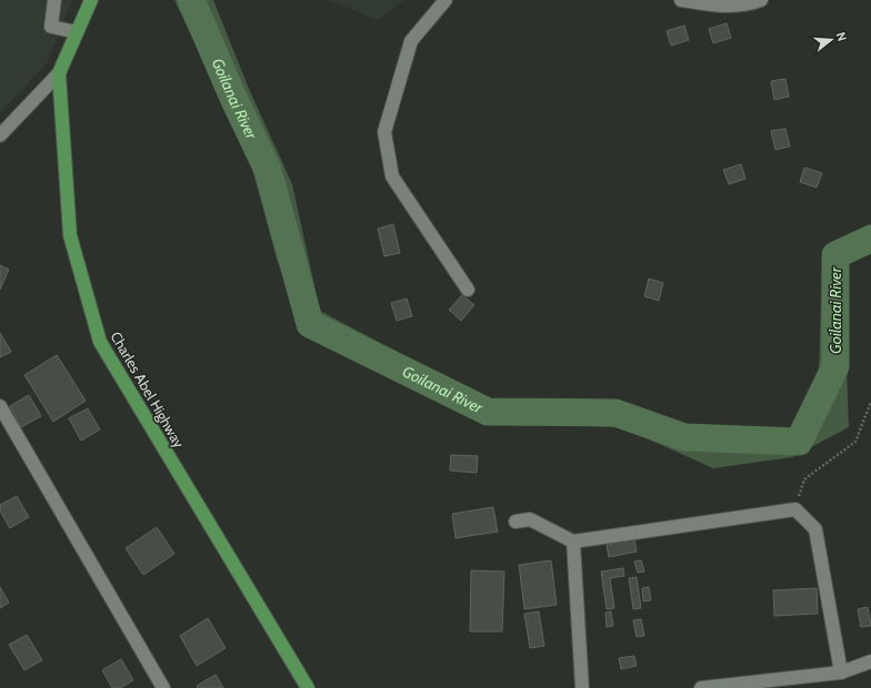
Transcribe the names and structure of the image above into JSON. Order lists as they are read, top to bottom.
{
  "streets": {
    "main road": ["Charles Abel Highway"]
  },
  "water": ["Goilanai River"],
  "north": "right"
}
